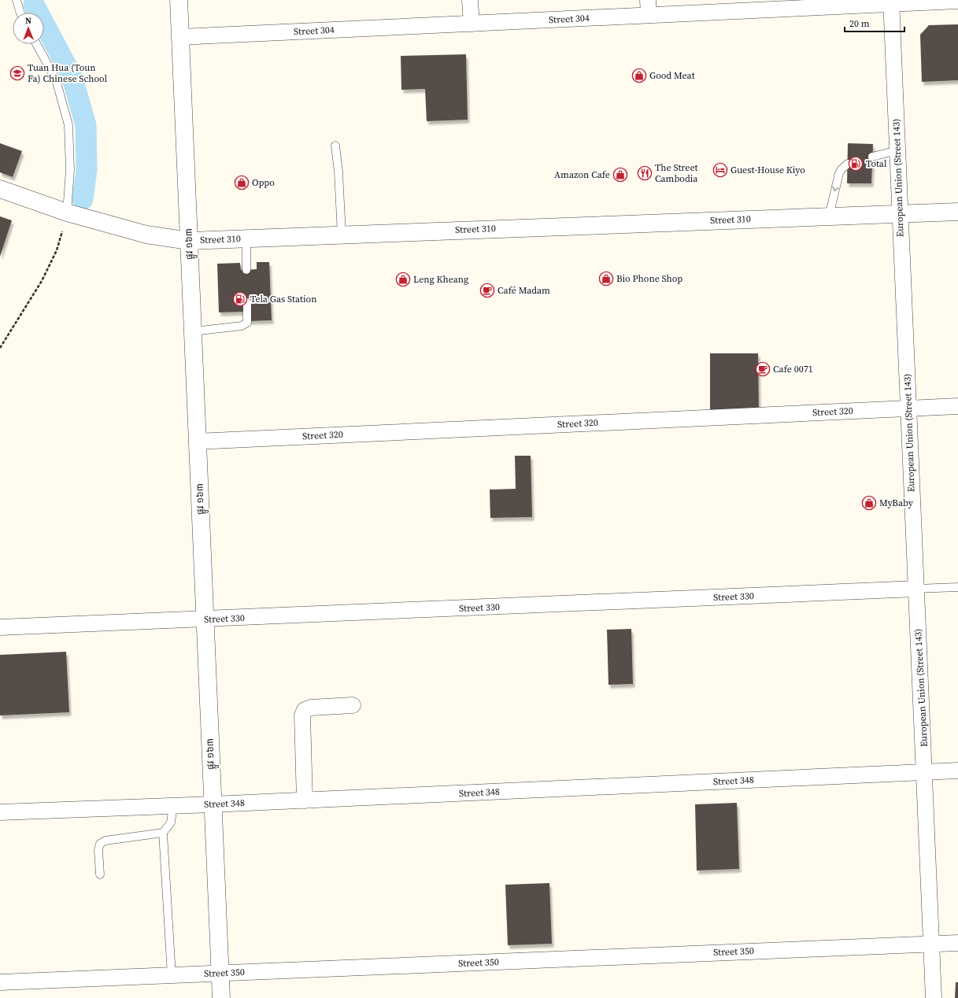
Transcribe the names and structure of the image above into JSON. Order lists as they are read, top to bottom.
{
  "streets": {
    "street": [
      "Street 304",
      "European Union (Street 143)",
      "Street 310",
      "ផ្លូវ ១៦៣",
      "Street 320",
      "Street 330",
      "Street 348",
      "Street 350"
    ]
  },
  "crossings": [
    ["Street 304", "European Union (Street 143)"],
    ["Street 304", "ផ្លូវ ១៦៣"],
    ["European Union (Street 143)", "Street 310"],
    ["European Union (Street 143)", "Street 320"],
    ["European Union (Street 143)", "Street 330"],
    ["European Union (Street 143)", "Street 348"],
    ["European Union (Street 143)", "Street 350"],
    ["Street 310", "ផ្លូវ ១៦៣"],
    ["ផ្លូវ ១៦៣", "Street 320"],
    ["ផ្លូវ ១៦៣", "Street 330"],
    ["ផ្លូវ ១៦៣", "Street 348"],
    ["ផ្លូវ ១៦៣", "Street 350"]
  ],
  "places": {
    "school or university": ["Tuan Hua (Toun Fa) Chinese School"],
    "shop": [
      "Good Meat",
      "Amazon Cafe",
      "Oppo",
      "Bio Phone Shop",
      "Leng Kheang",
      "MyBaby"
    ],
    "fuel station": ["Total", "Tela Gas Station"],
    "hotel": ["Guest-House Kiyo"],
    "restaurant": ["The Street Cambodia"],
    "cafe": ["Café Madam", "Cafe 0071"]
  },
  "scale_bar": "20 m",
  "north": "top"
}
